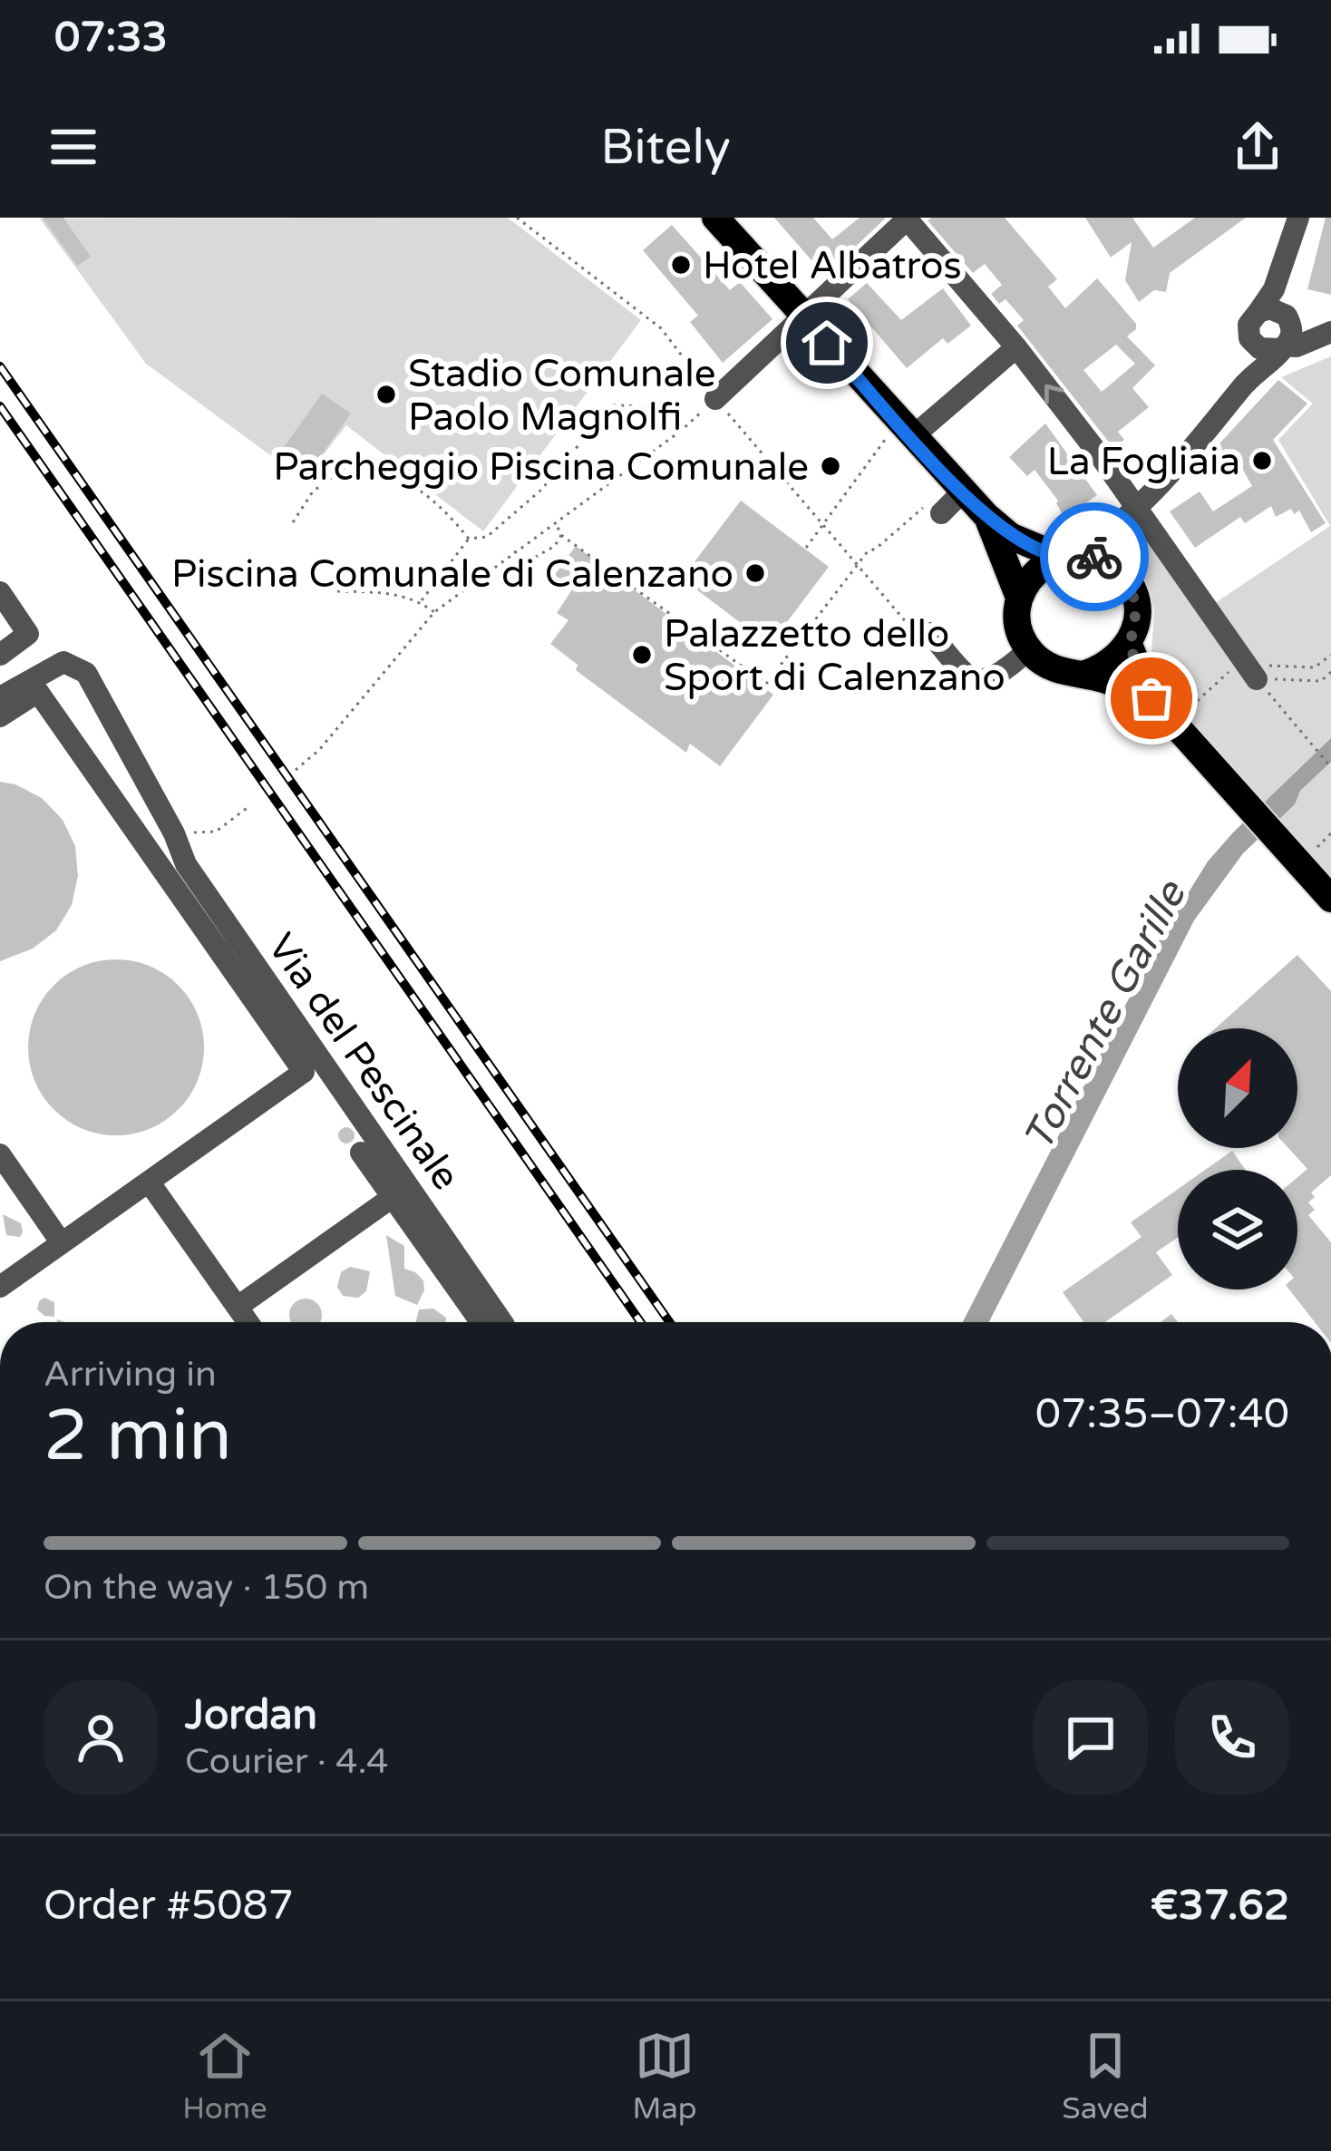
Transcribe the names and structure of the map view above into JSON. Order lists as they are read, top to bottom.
{
  "streets": {
    "street": ["Via del Pescinale"]
  },
  "water": ["Torrente Garille"],
  "places": [
    "Hotel Albatros",
    "Stadio Comunale Paolo Magnolfi",
    "La Fogliaia",
    "Parcheggio Piscina Comunale",
    "Piscina Comunale di Calenzano",
    "Palazzetto dello Sport di Calenzano"
  ],
  "north": "top right",
  "page": {
    "status": "07:33",
    "header": "Bitely",
    "heading": ["2 min", "Arriving in", "07:35–07:40"],
    "panel": [
      "Jordan",
      "Courier · 4.4",
      "Order #5087",
      "€37.62"
    ],
    "bar": "On the way · 150 m",
    "tabs": ["Home", "Map", "Saved"]
  }
}
